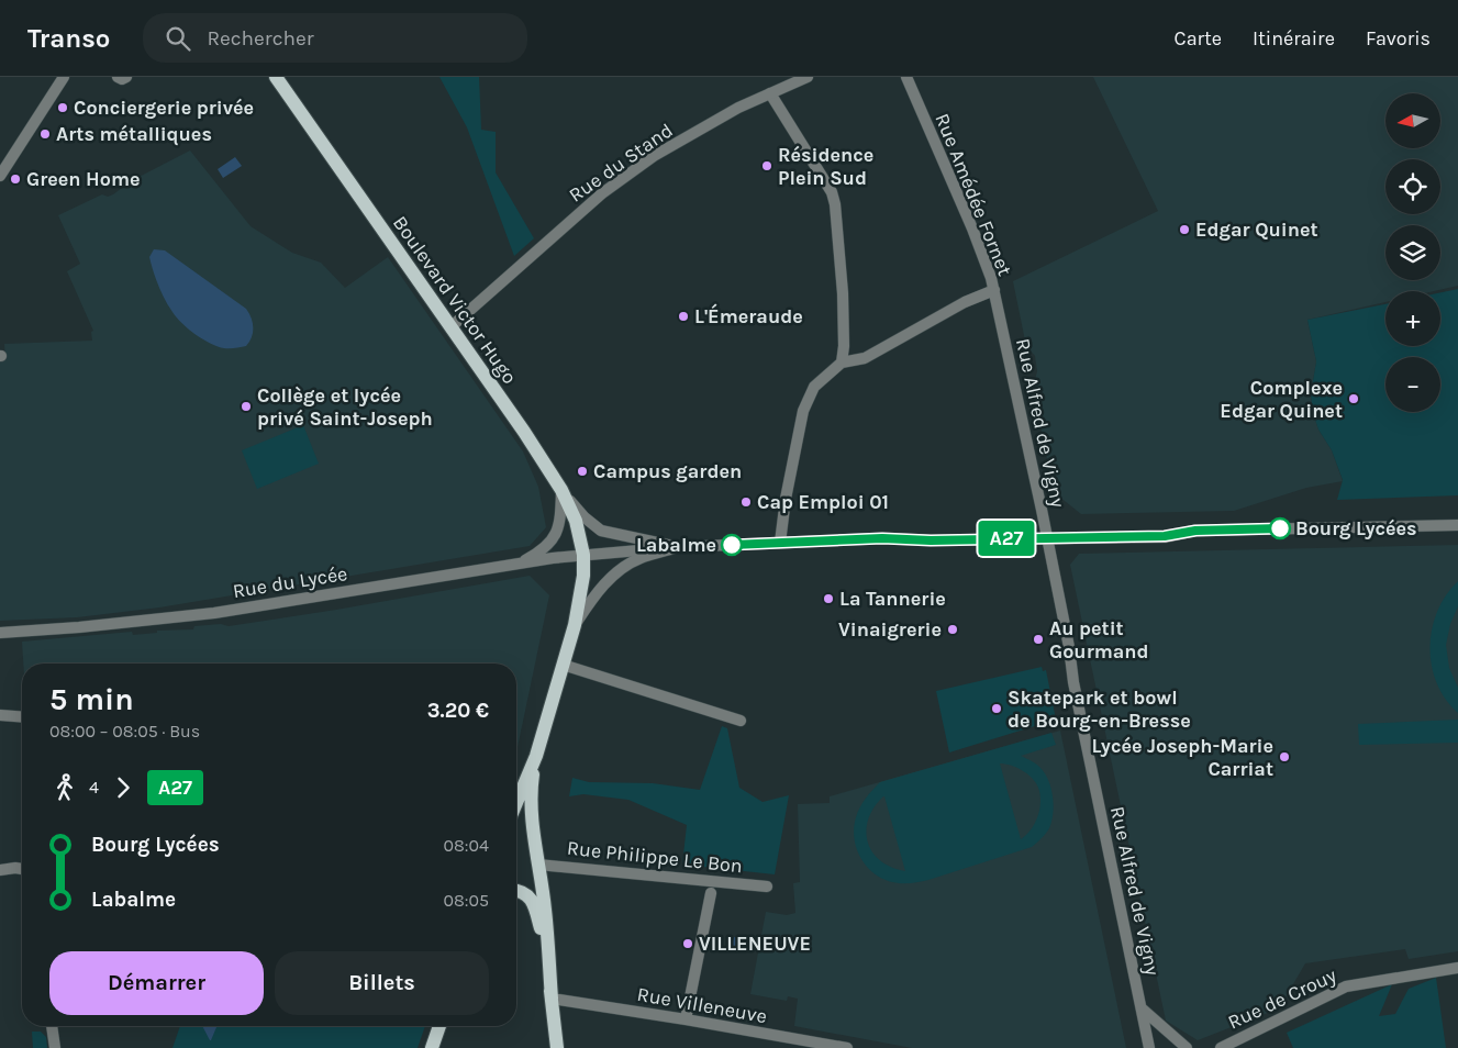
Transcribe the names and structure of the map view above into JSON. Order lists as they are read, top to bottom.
{
  "streets": {
    "main road": ["Boulevard Victor Hugo"],
    "street": [
      "Rue du Stand",
      "Rue Amédée Fornet",
      "Rue Alfred de Vigny",
      "Rue du Lycée",
      "Rue Philippe Le Bon",
      "Rue de Crouy",
      "Rue Villeneuve"
    ]
  },
  "crossings": [
    ["Rue du Stand", "Boulevard Victor Hugo"],
    ["Rue Amédée Fornet", "Rue Alfred de Vigny"],
    ["Boulevard Victor Hugo", "Rue du Lycée"]
  ],
  "places": [
    "Conciergerie privée",
    "Arts métalliques",
    "Résidence Plein Sud",
    "Green Home",
    "Edgar Quinet",
    "L'Émeraude",
    "Complexe Edgar Quinet",
    "Collège et lycée privé Saint-Joseph",
    "Campus garden",
    "Cap Emploi 01",
    "Bourg Lycées",
    "Labalme",
    "La Tannerie",
    "Vinaigrerie",
    "Au petit Gourmand",
    "Skatepark et bowl de Bourg-en-Bresse",
    "Lycée Joseph-Marie Carriat",
    "VILLENEUVE"
  ],
  "lines": ["bus line A27"],
  "north": "left",
  "page": {
    "header": "Transo",
    "search": "Rechercher",
    "nav": ["Carte", "Itinéraire", "Favoris"],
    "on_map": "A27",
    "map_buttons": ["+", "−"],
    "heading": ["5 min", "08:00 – 08:05 · Bus", "3.20 €"],
    "legs": ["4", "A27"],
    "list": [
      {
        "name": "Bourg Lycées",
        "value": "08:04"
      },
      {
        "name": "Labalme",
        "value": "08:05"
      }
    ],
    "buttons": ["Démarrer", "Billets"]
  }
}
